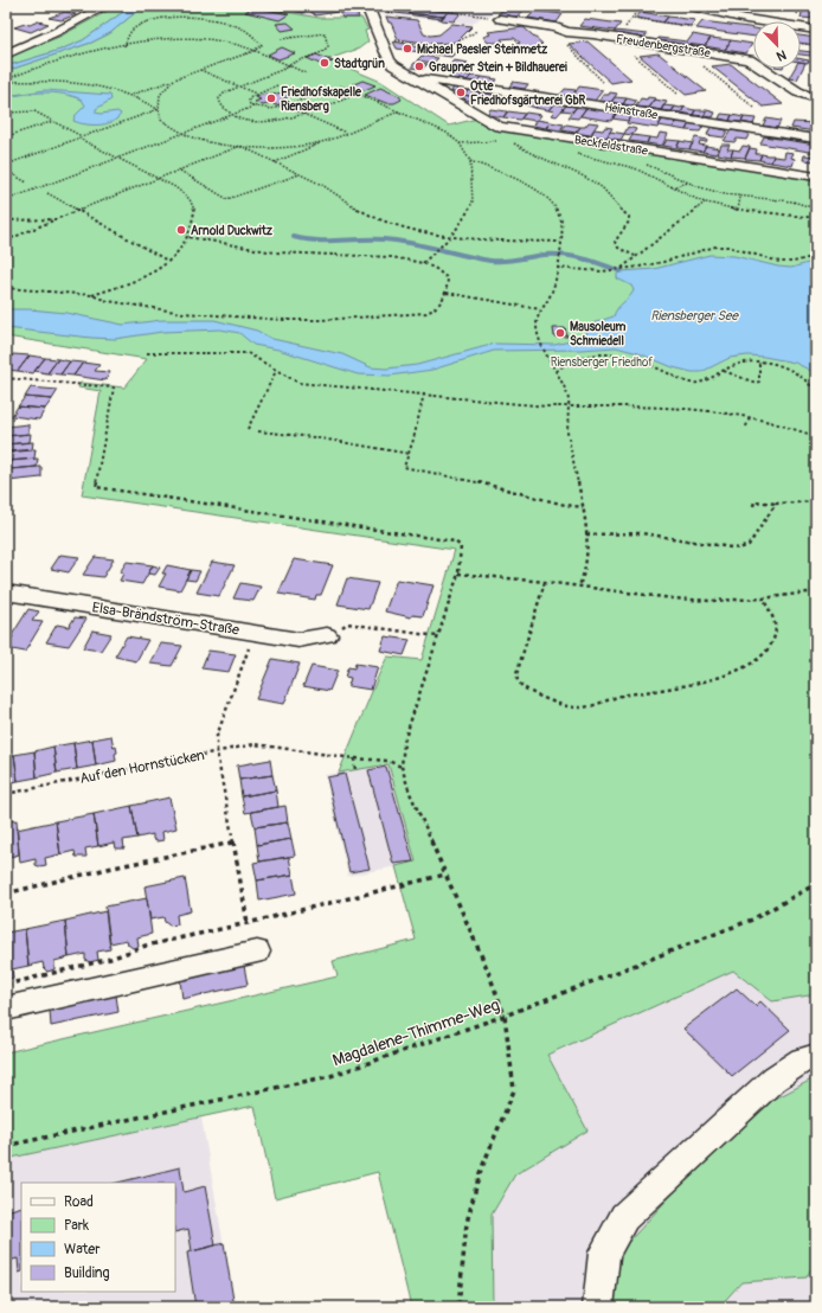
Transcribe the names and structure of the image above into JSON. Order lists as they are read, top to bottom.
{
  "streets": {
    "street": [
      "Freudenbergstraße",
      "Heinstraße",
      "Beckfeldstraße",
      "Elsa-Brändström-Straße"
    ],
    "path": ["Auf den Hornstücken", "Magdalene-Thimme-Weg"]
  },
  "crossings": [
    ["Heinstraße", "Beckfeldstraße"]
  ],
  "water": ["Riensberger See"],
  "parks": ["Riensberger Friedhof"],
  "places": [
    "Michael Paesler Steinmetz",
    "Stadtgrün",
    "Graupner Stein + Bildhauerei",
    "Otte Friedhofsgärtnerei GbR",
    "Friedhofskapelle Riensberg",
    "Arnold Duckwitz",
    "Mausoleum Schmiedell"
  ],
  "legend": [
    "Road",
    "Park",
    "Water",
    "Building"
  ],
  "north": "bottom right"
}
